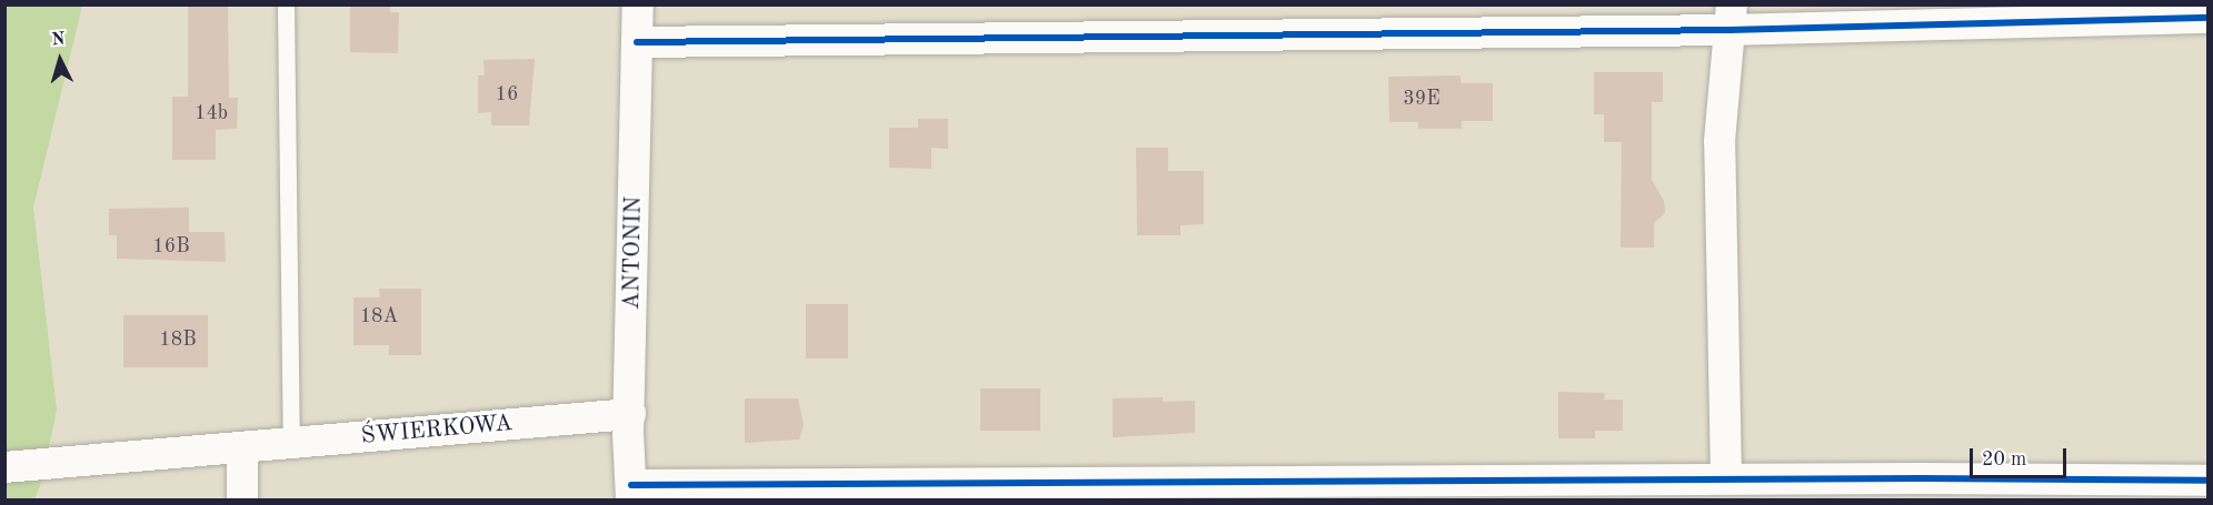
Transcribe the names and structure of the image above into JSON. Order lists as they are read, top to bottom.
{
  "streets": {
    "street": ["ANTONIN", "ŚWIERKOWA"]
  },
  "crossings": [
    ["ANTONIN", "ŚWIERKOWA"]
  ],
  "house_numbers": [
    "16",
    "39E",
    "14b",
    "16B",
    "18A",
    "18B"
  ],
  "scale_bar": "20 m",
  "north": "top"
}
